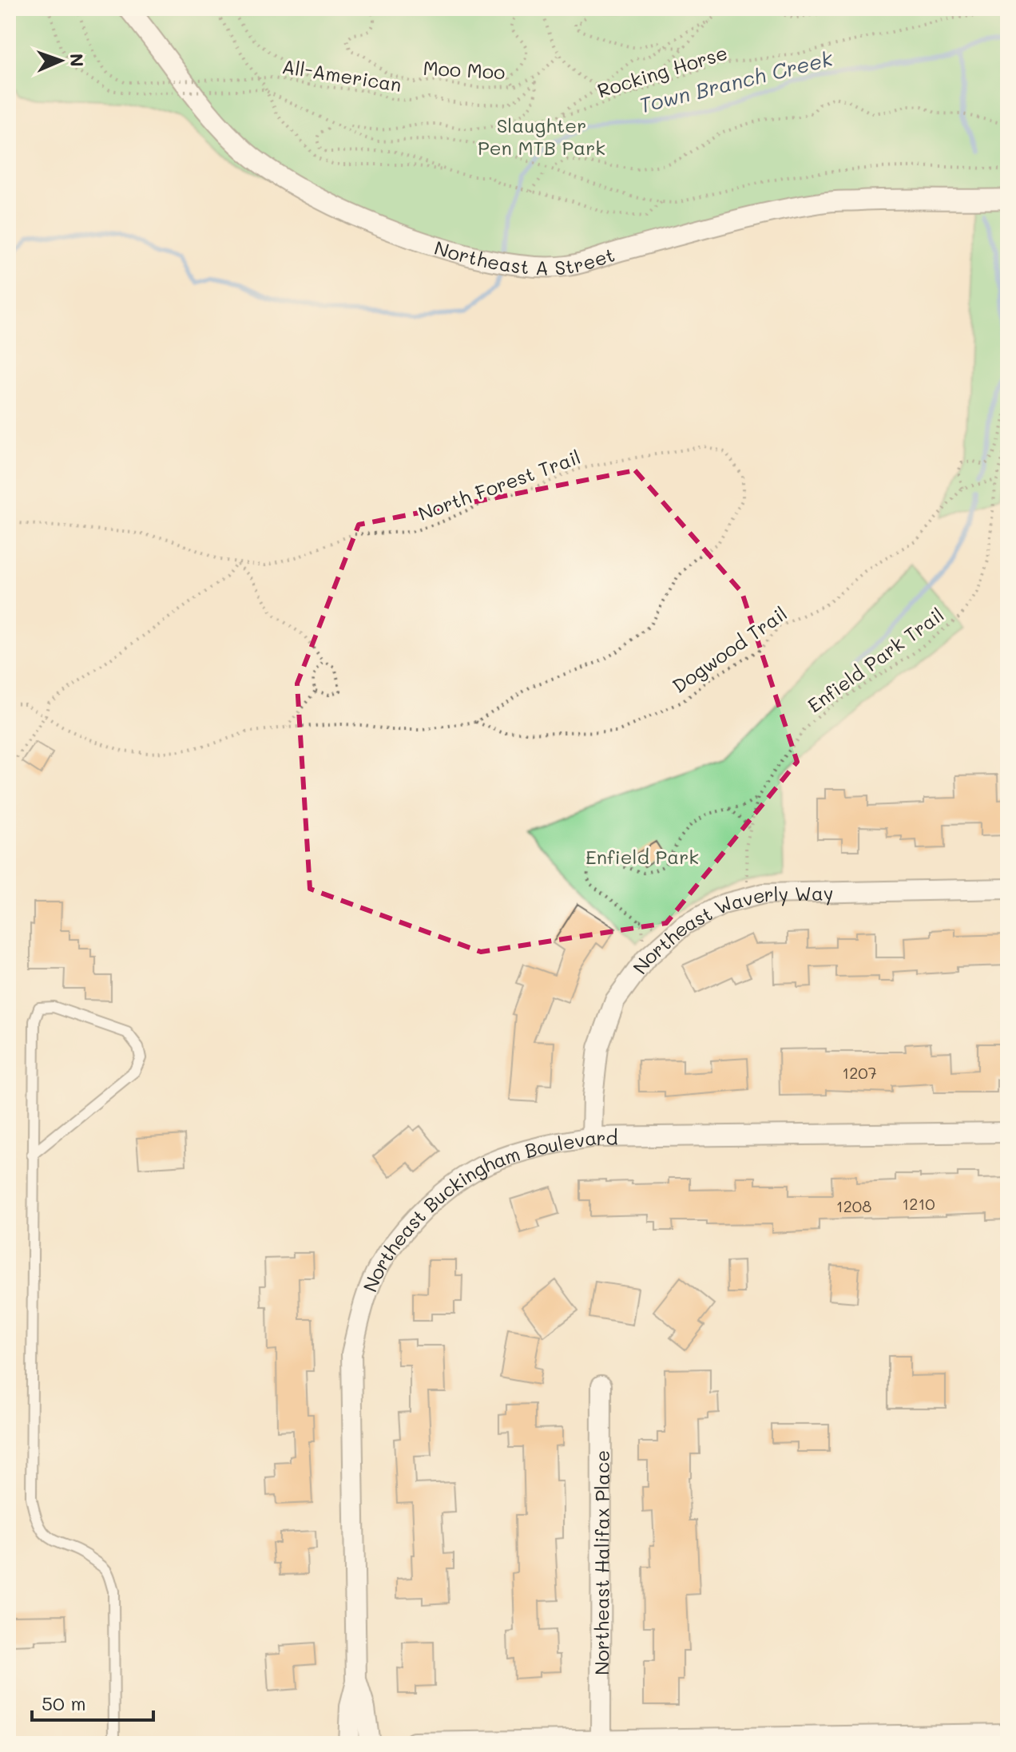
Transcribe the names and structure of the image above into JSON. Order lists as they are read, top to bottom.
{
  "streets": {
    "street": [
      "Northeast A Street",
      "Northeast Waverly Way",
      "Northeast Buckingham Boulevard",
      "Northeast Halifax Place"
    ],
    "path": [
      "Moo Moo",
      "Rocking Horse",
      "All-American",
      "North Forest Trail",
      "Dogwood Trail",
      "Enfield Park Trail"
    ]
  },
  "crossings": [
    ["North Forest Trail", "Dogwood Trail"],
    ["Enfield Park Trail", "Northeast Waverly Way"],
    ["Northeast Waverly Way", "Northeast Buckingham Boulevard"]
  ],
  "water": ["Town Branch Creek"],
  "parks": ["Slaughter Pen MTB Park", "Enfield Park"],
  "house_numbers": ["1207", "1210", "1208"],
  "scale_bar": "50 m",
  "north": "right"
}
